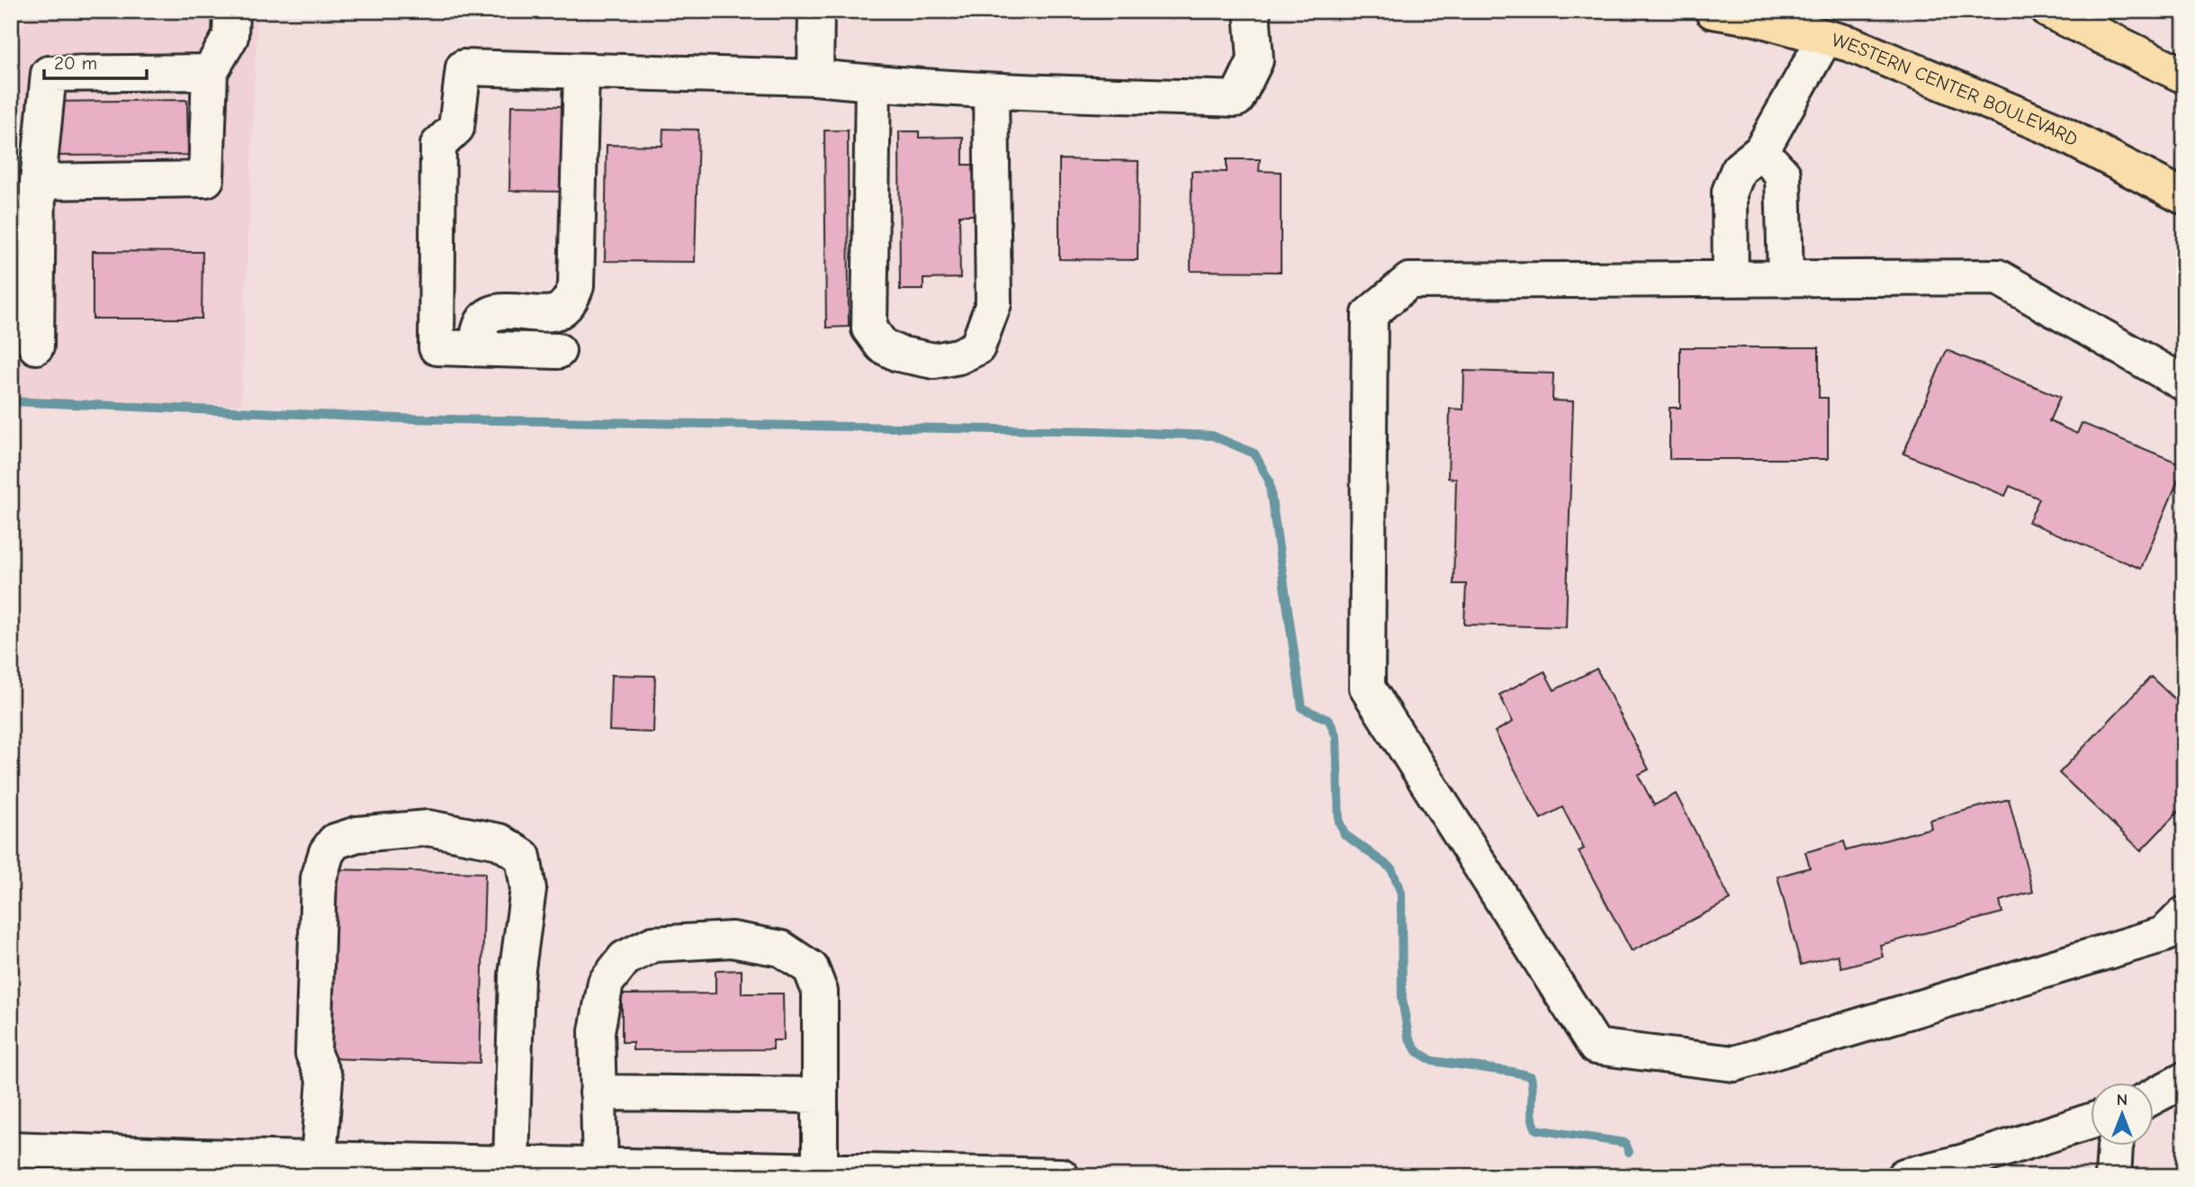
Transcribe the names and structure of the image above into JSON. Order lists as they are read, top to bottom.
{
  "streets": {
    "main road": ["WESTERN CENTER BOULEVARD"]
  },
  "scale_bar": "20 m",
  "north": "top"
}
